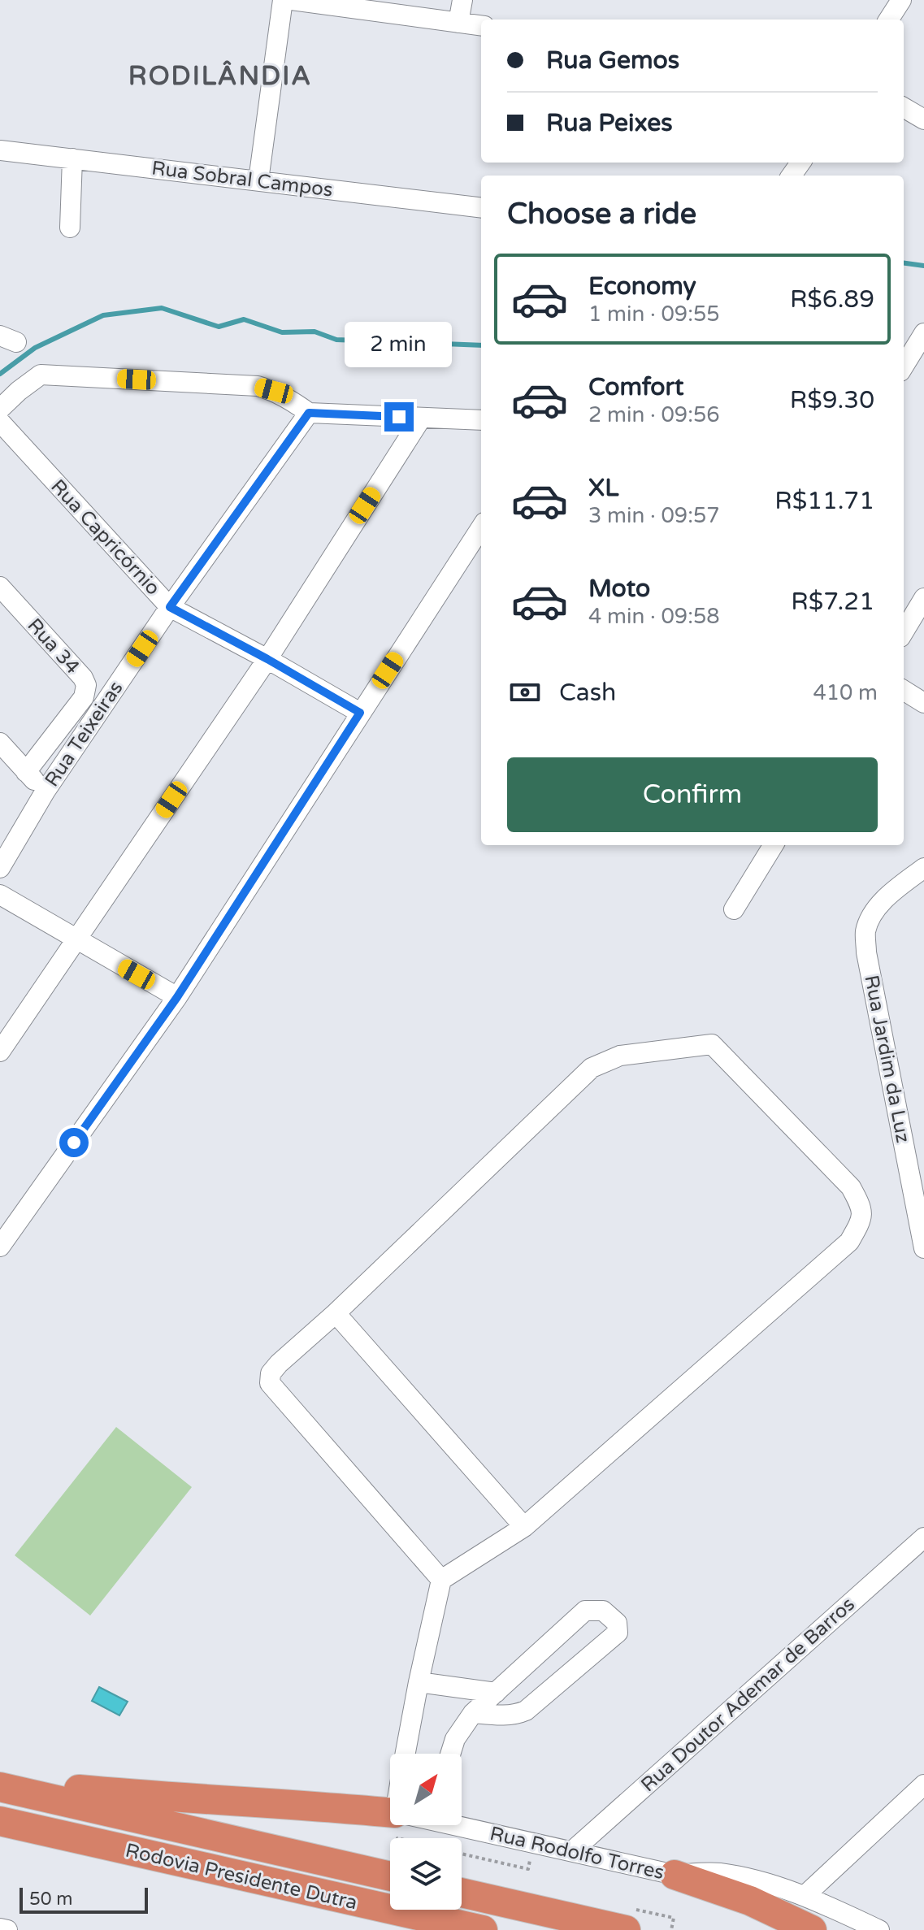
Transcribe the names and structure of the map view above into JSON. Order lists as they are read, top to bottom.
{
  "streets": {
    "highway": ["Rodovia Presidente Dutra"],
    "street": [
      "Rua Sobral Campos",
      "Rua Capricórnio",
      "Rua 34",
      "Rua Teixeiras",
      "Rua Jardim da Luz",
      "Rua Doutor Ademar de Barros",
      "Rua Rodolfo Torres"
    ]
  },
  "crossings": [
    ["Rua Capricórnio", "Rua Teixeiras"],
    ["Rua Doutor Ademar de Barros", "Rua Rodolfo Torres"]
  ],
  "districts": ["RODILÂNDIA"],
  "scale_bar": "50 m",
  "north": "top right",
  "page": {
    "banner": ["Rua Gemos", "Rua Peixes"],
    "heading": "Choose a ride",
    "list": [
      {
        "name": "Economy",
        "note": "1 min · 09:55",
        "value": "R$6.89"
      },
      {
        "name": "Comfort",
        "note": "2 min · 09:56",
        "value": "R$9.30"
      },
      {
        "name": "XL",
        "note": "3 min · 09:57",
        "value": "R$11.71"
      },
      {
        "name": "Moto",
        "note": "4 min · 09:58",
        "value": "R$7.21"
      }
    ],
    "bubble": "2 min",
    "pay": ["Cash", "410 m"],
    "buttons": "Confirm",
    "scale": "50 m"
  }
}
